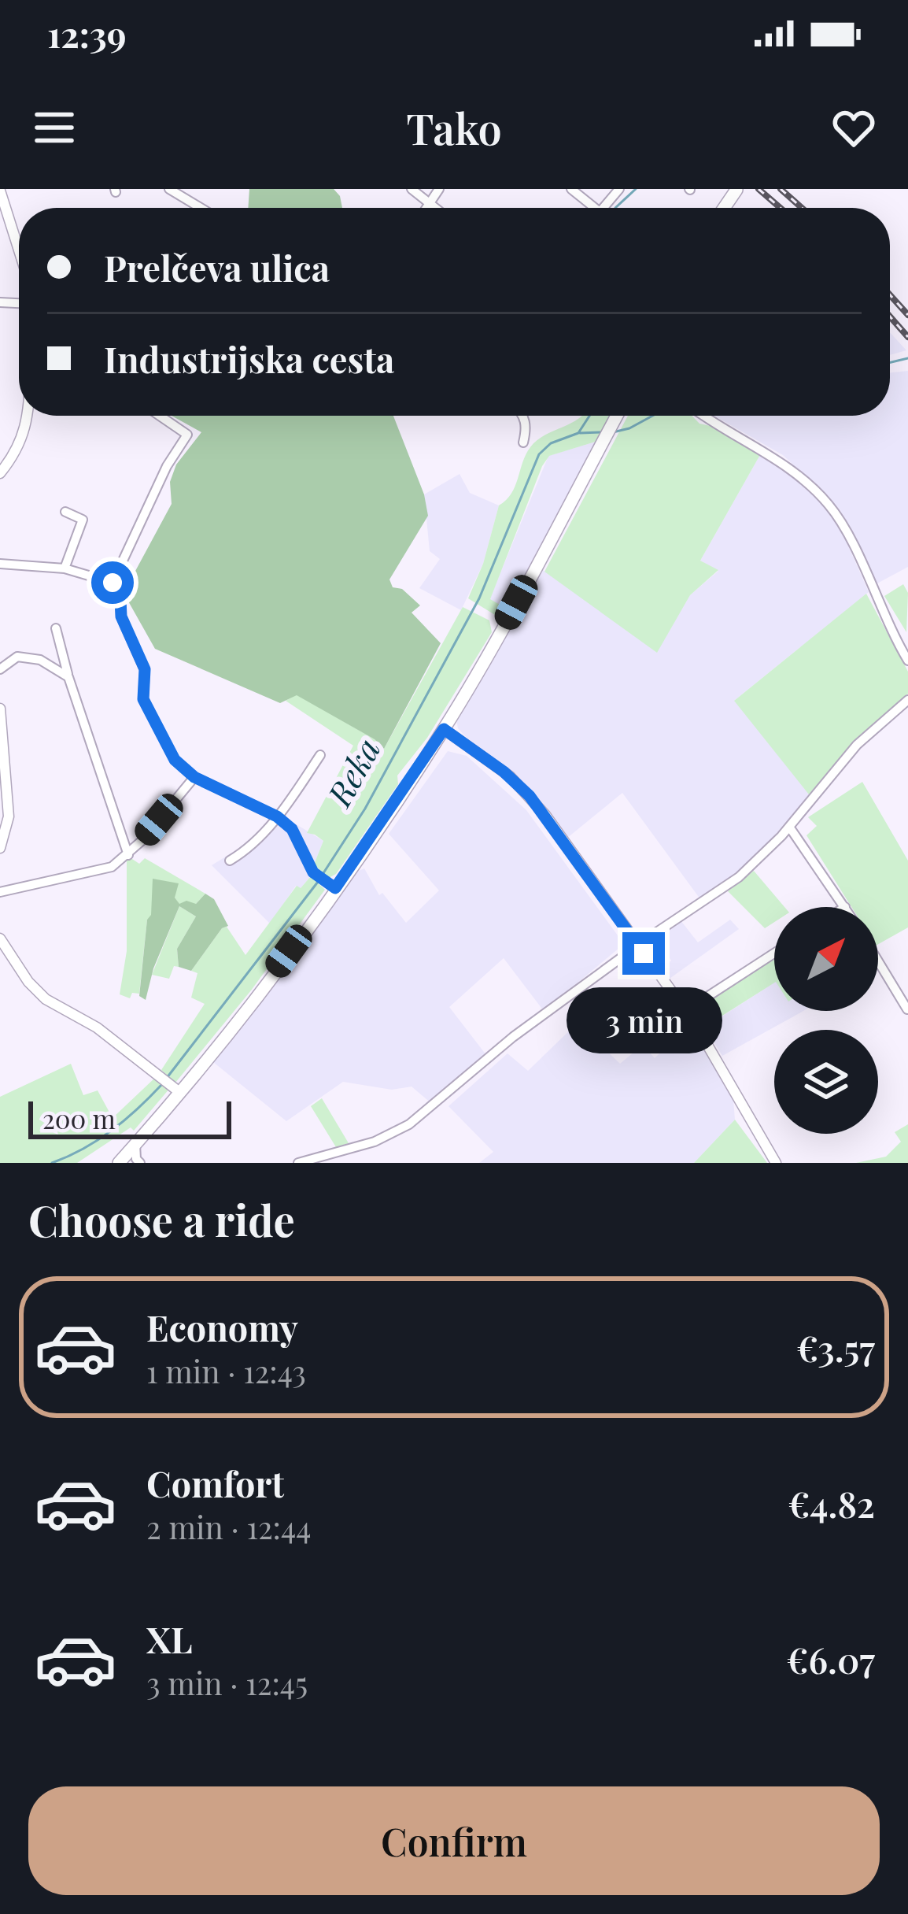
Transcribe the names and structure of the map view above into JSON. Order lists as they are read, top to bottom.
{
  "water": ["Reka"],
  "scale_bar": "200 m",
  "north": "top right",
  "page": {
    "status": "12:39",
    "header": "Tako",
    "banner": ["Prelčeva ulica", "Industrijska cesta"],
    "bubble": "3 min",
    "scale": "200 m",
    "heading": "Choose a ride",
    "list": [
      {
        "name": "Economy",
        "note": "1 min · 12:43",
        "value": "€3.57"
      },
      {
        "name": "Comfort",
        "note": "2 min · 12:44",
        "value": "€4.82"
      },
      {
        "name": "XL",
        "note": "3 min · 12:45",
        "value": "€6.07"
      }
    ],
    "buttons": "Confirm"
  }
}
